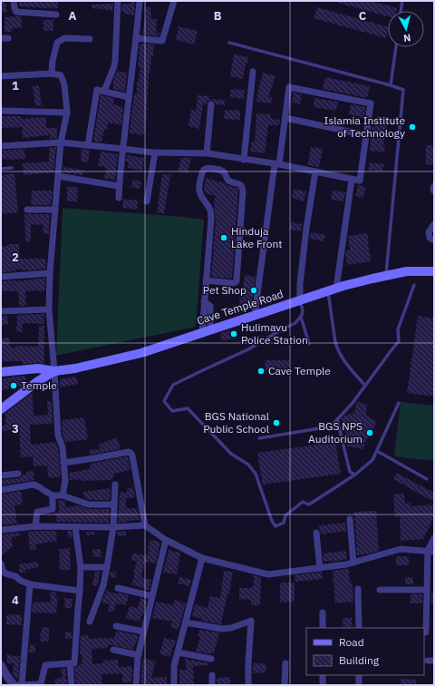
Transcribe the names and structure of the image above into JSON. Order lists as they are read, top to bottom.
{
  "streets": {
    "main road": ["Cave Temple Road"]
  },
  "places": [
    "Islamia Institute of Technology",
    "Hinduja Lake Front",
    "Pet Shop",
    "Hulimavu Police Station",
    "Cave Temple",
    "Temple",
    "BGS National Public School",
    "BGS NPS Auditorium"
  ],
  "legend": ["Road", "Building"],
  "north": "bottom",
  "grid": {
    "columns": ["A", "B", "C"],
    "rows": [
      "1",
      "2",
      "3",
      "4"
    ]
  }
}
